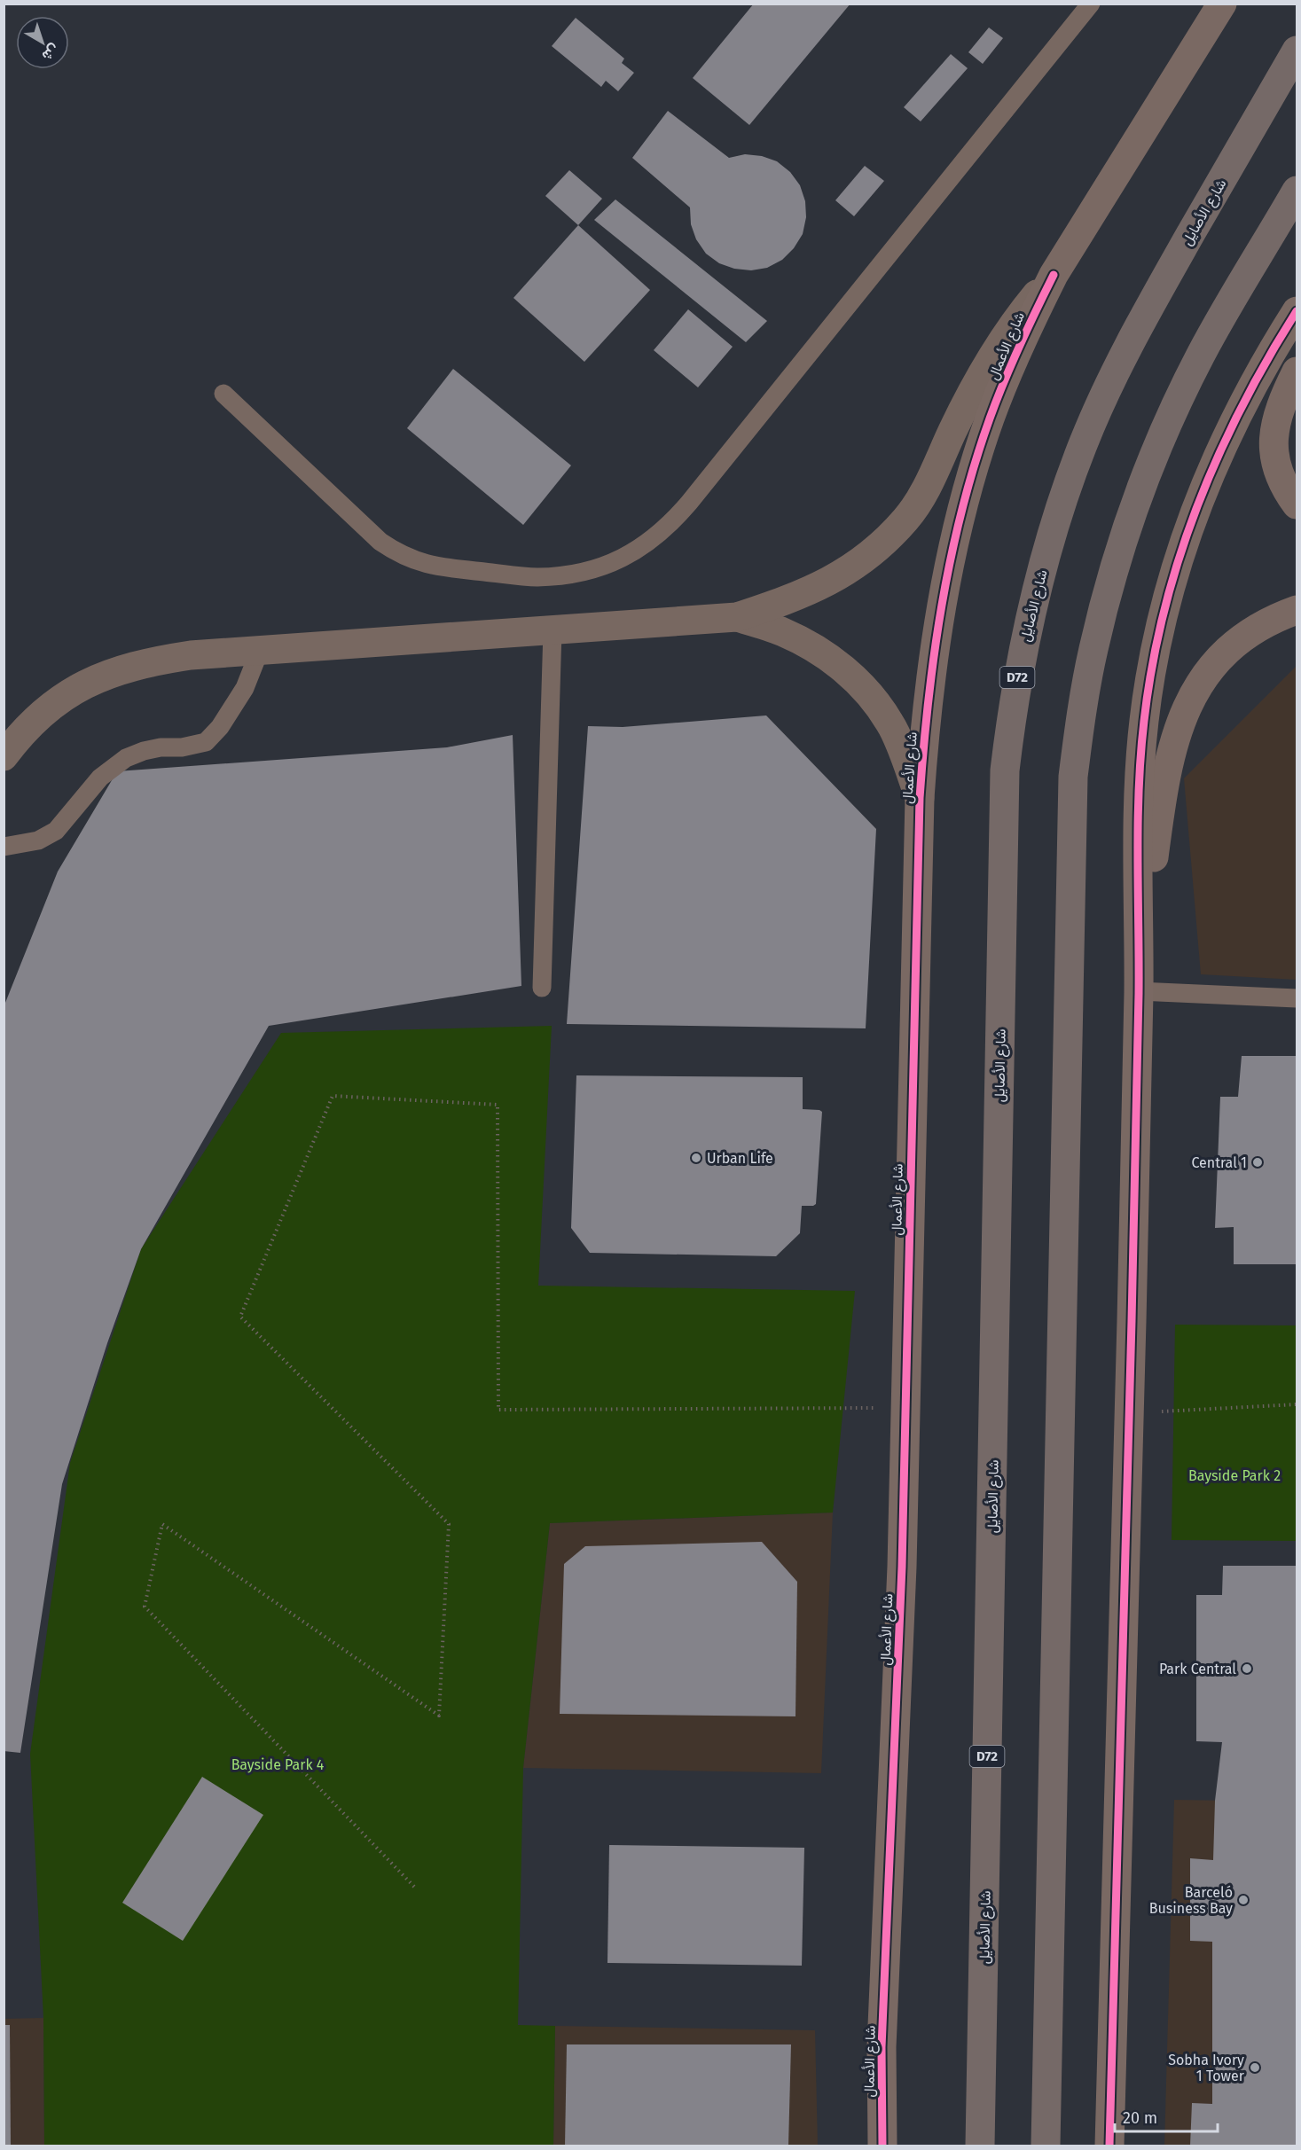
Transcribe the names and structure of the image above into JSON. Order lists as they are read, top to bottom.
{
  "streets": {
    "main road": ["شارع الأصايل", "D72"],
    "street": ["شارع الأعمال"]
  },
  "parks": ["Bayside Park 2", "Bayside Park 4"],
  "places": [
    "Urban Life",
    "Central 1",
    "Park Central",
    "Barceló Business Bay",
    "Sobha Ivory 1 Tower"
  ],
  "scale_bar": "20 m",
  "north": "bottom right"
}
